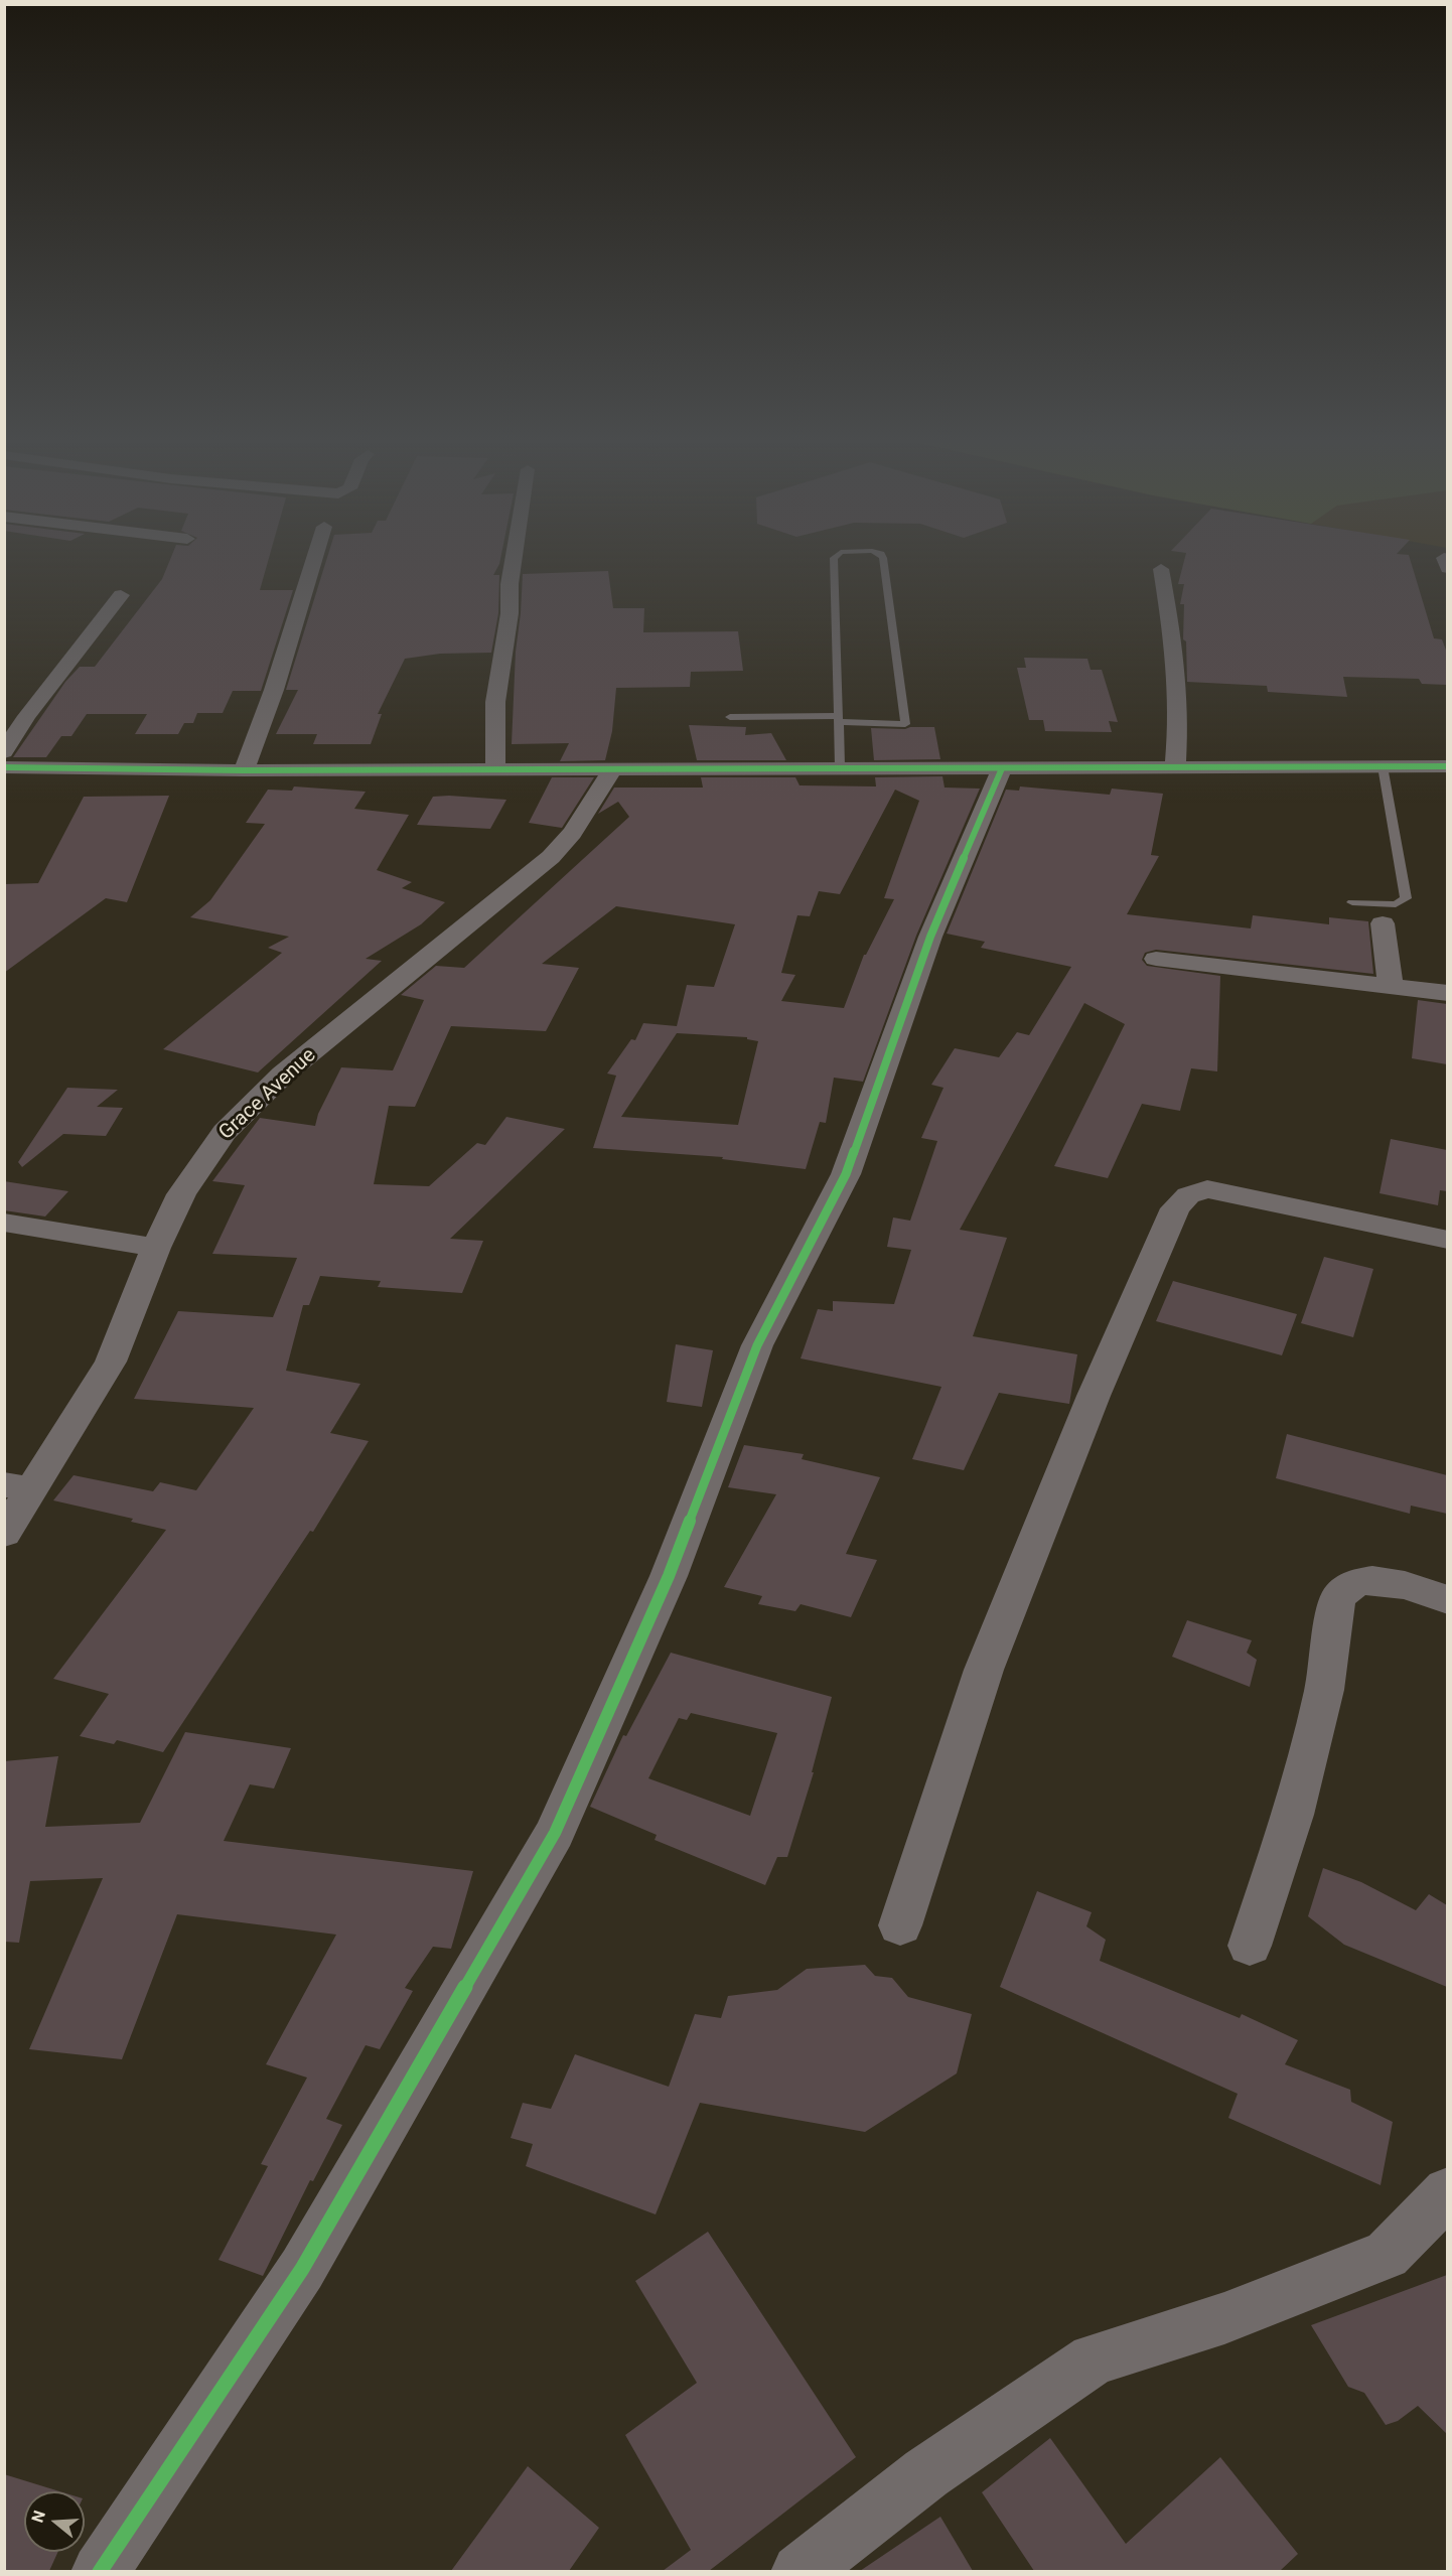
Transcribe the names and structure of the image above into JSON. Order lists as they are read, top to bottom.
{
  "streets": {
    "street": ["Grace Avenue"]
  },
  "north": "left"
}
